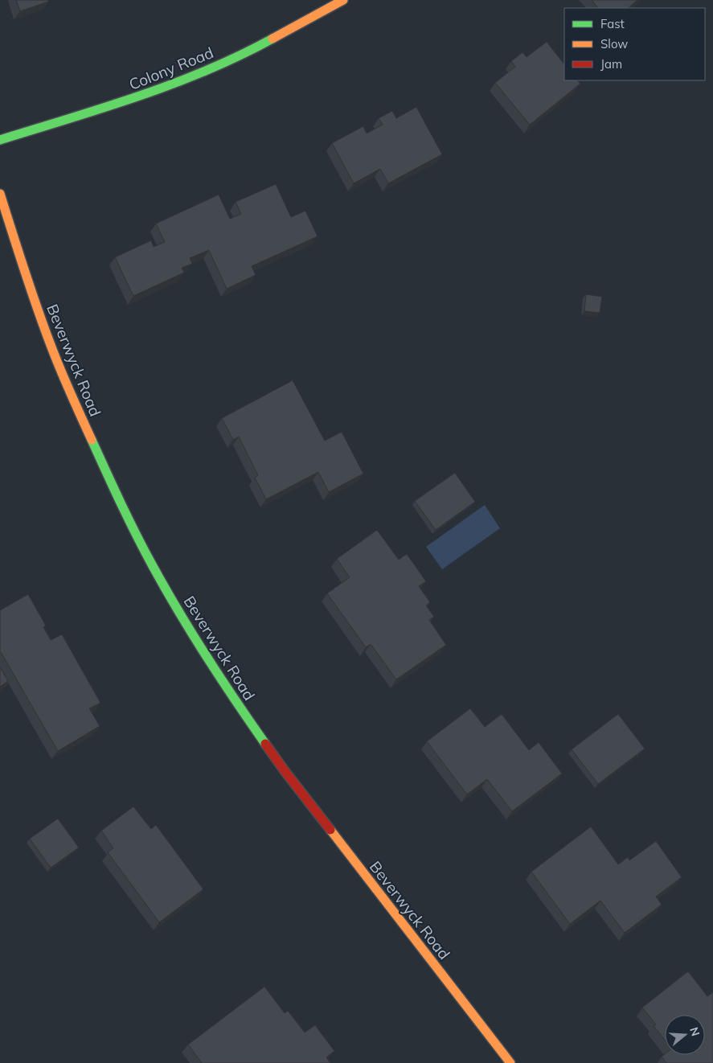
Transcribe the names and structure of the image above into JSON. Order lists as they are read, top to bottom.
{
  "streets": {
    "street": ["Colony Road", "Beverwyck Road"]
  },
  "legend": ["Fast", "Slow", "Jam"],
  "north": "right"
}
